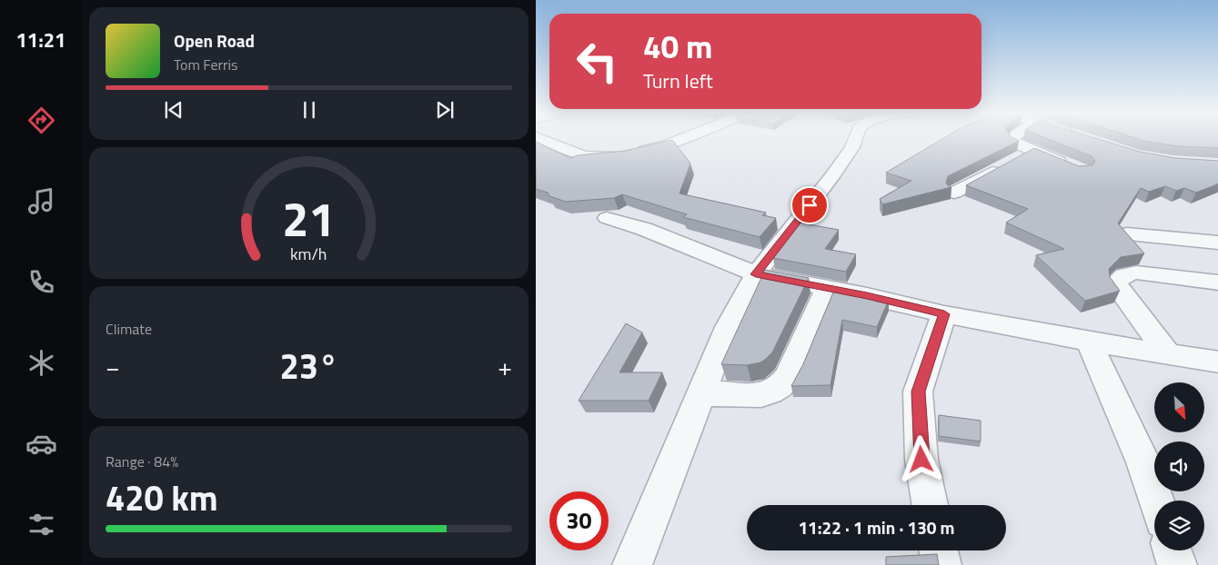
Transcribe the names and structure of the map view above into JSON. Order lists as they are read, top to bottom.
{
  "north": "bottom right",
  "page": {
    "tabs": "11:21",
    "turn": ["40 m", "Turn left"],
    "song": ["Open Road", "Tom Ferris"],
    "tile": [
      "Climate",
      ["Range · 84%", "420 km"]
    ],
    "heat": ["−", "23°", "+"],
    "limit": "30",
    "trip": "11:22 · 1 min · 130 m",
    "gauge": ["21", "km/h"]
  }
}
